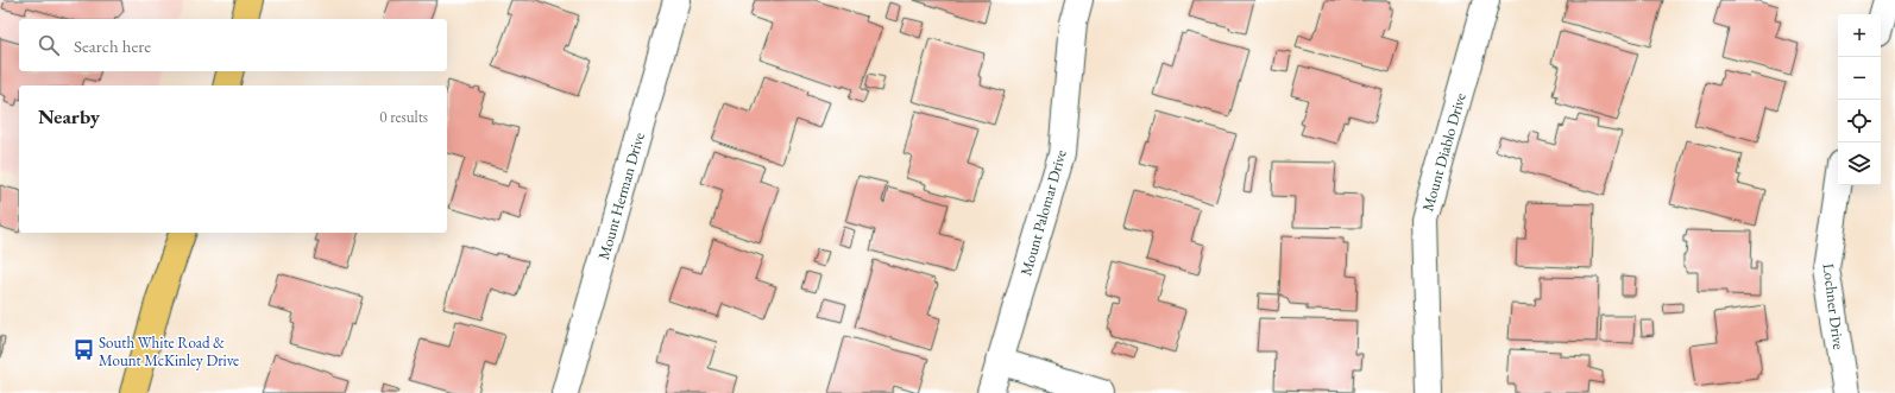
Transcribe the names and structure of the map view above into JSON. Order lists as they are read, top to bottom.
{
  "streets": {
    "street": [
      "Mount Diablo Drive",
      "Mount Herman Drive",
      "Mount Palomar Drive",
      "Lochner Drive"
    ]
  },
  "places": {
    "bus stop": ["South White Road & Mount McKinley Drive"]
  },
  "page": {
    "map_buttons": ["+", "−"],
    "search": "Search here",
    "heading": ["Nearby", "0 results"]
  }
}
